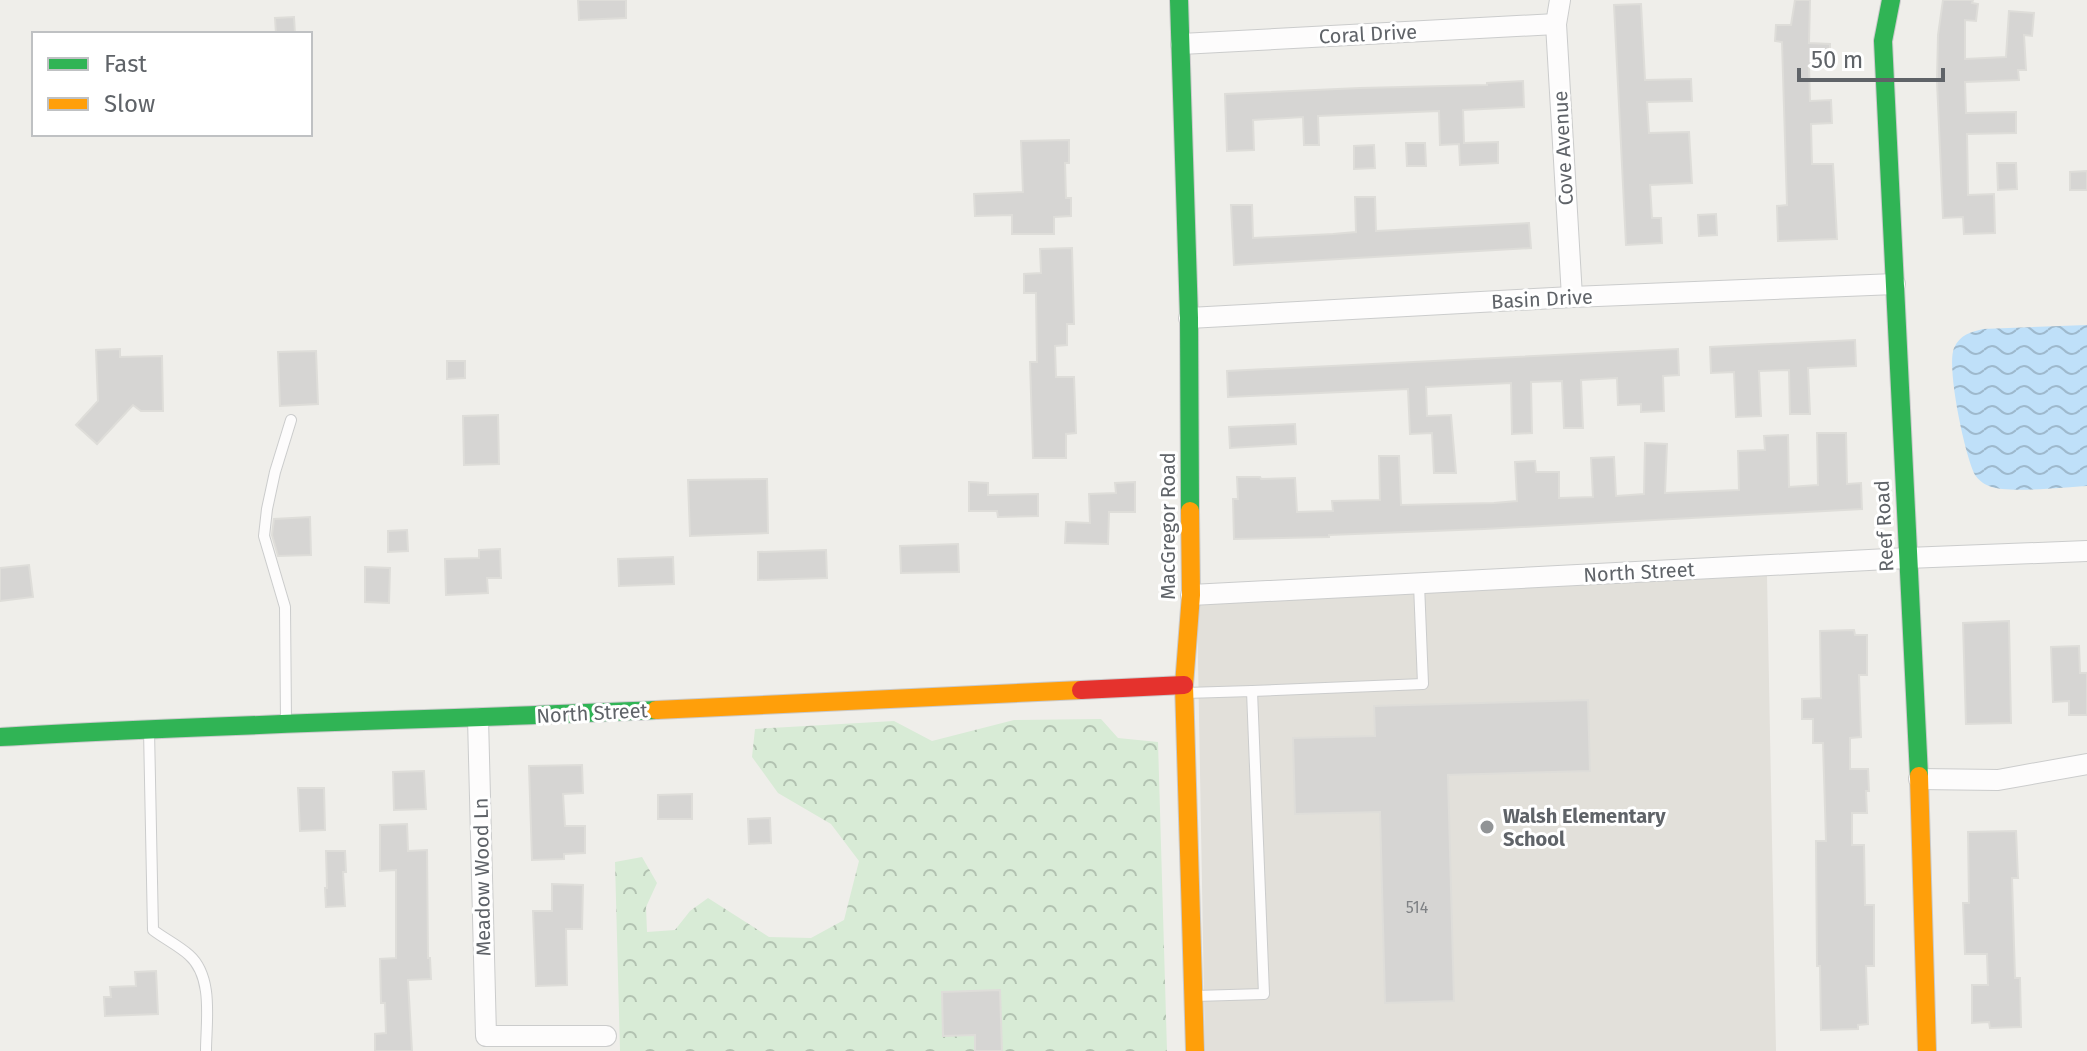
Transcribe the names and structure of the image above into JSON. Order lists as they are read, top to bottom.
{
  "streets": {
    "street": [
      "Coral Drive",
      "Cove Avenue",
      "Basin Drive",
      "MacGregor Road",
      "Reef Road",
      "North Street",
      "Meadow Wood Ln"
    ]
  },
  "crossings": [
    ["Coral Drive", "Cove Avenue"],
    ["Coral Drive", "MacGregor Road"],
    ["Cove Avenue", "Basin Drive"],
    ["Basin Drive", "MacGregor Road"],
    ["Basin Drive", "Reef Road"],
    ["MacGregor Road", "North Street"],
    ["Reef Road", "North Street"],
    ["North Street", "Meadow Wood Ln"]
  ],
  "places": ["Walsh Elementary School"],
  "house_numbers": ["514"],
  "legend": ["Fast", "Slow"],
  "scale_bar": "50 m"
}
